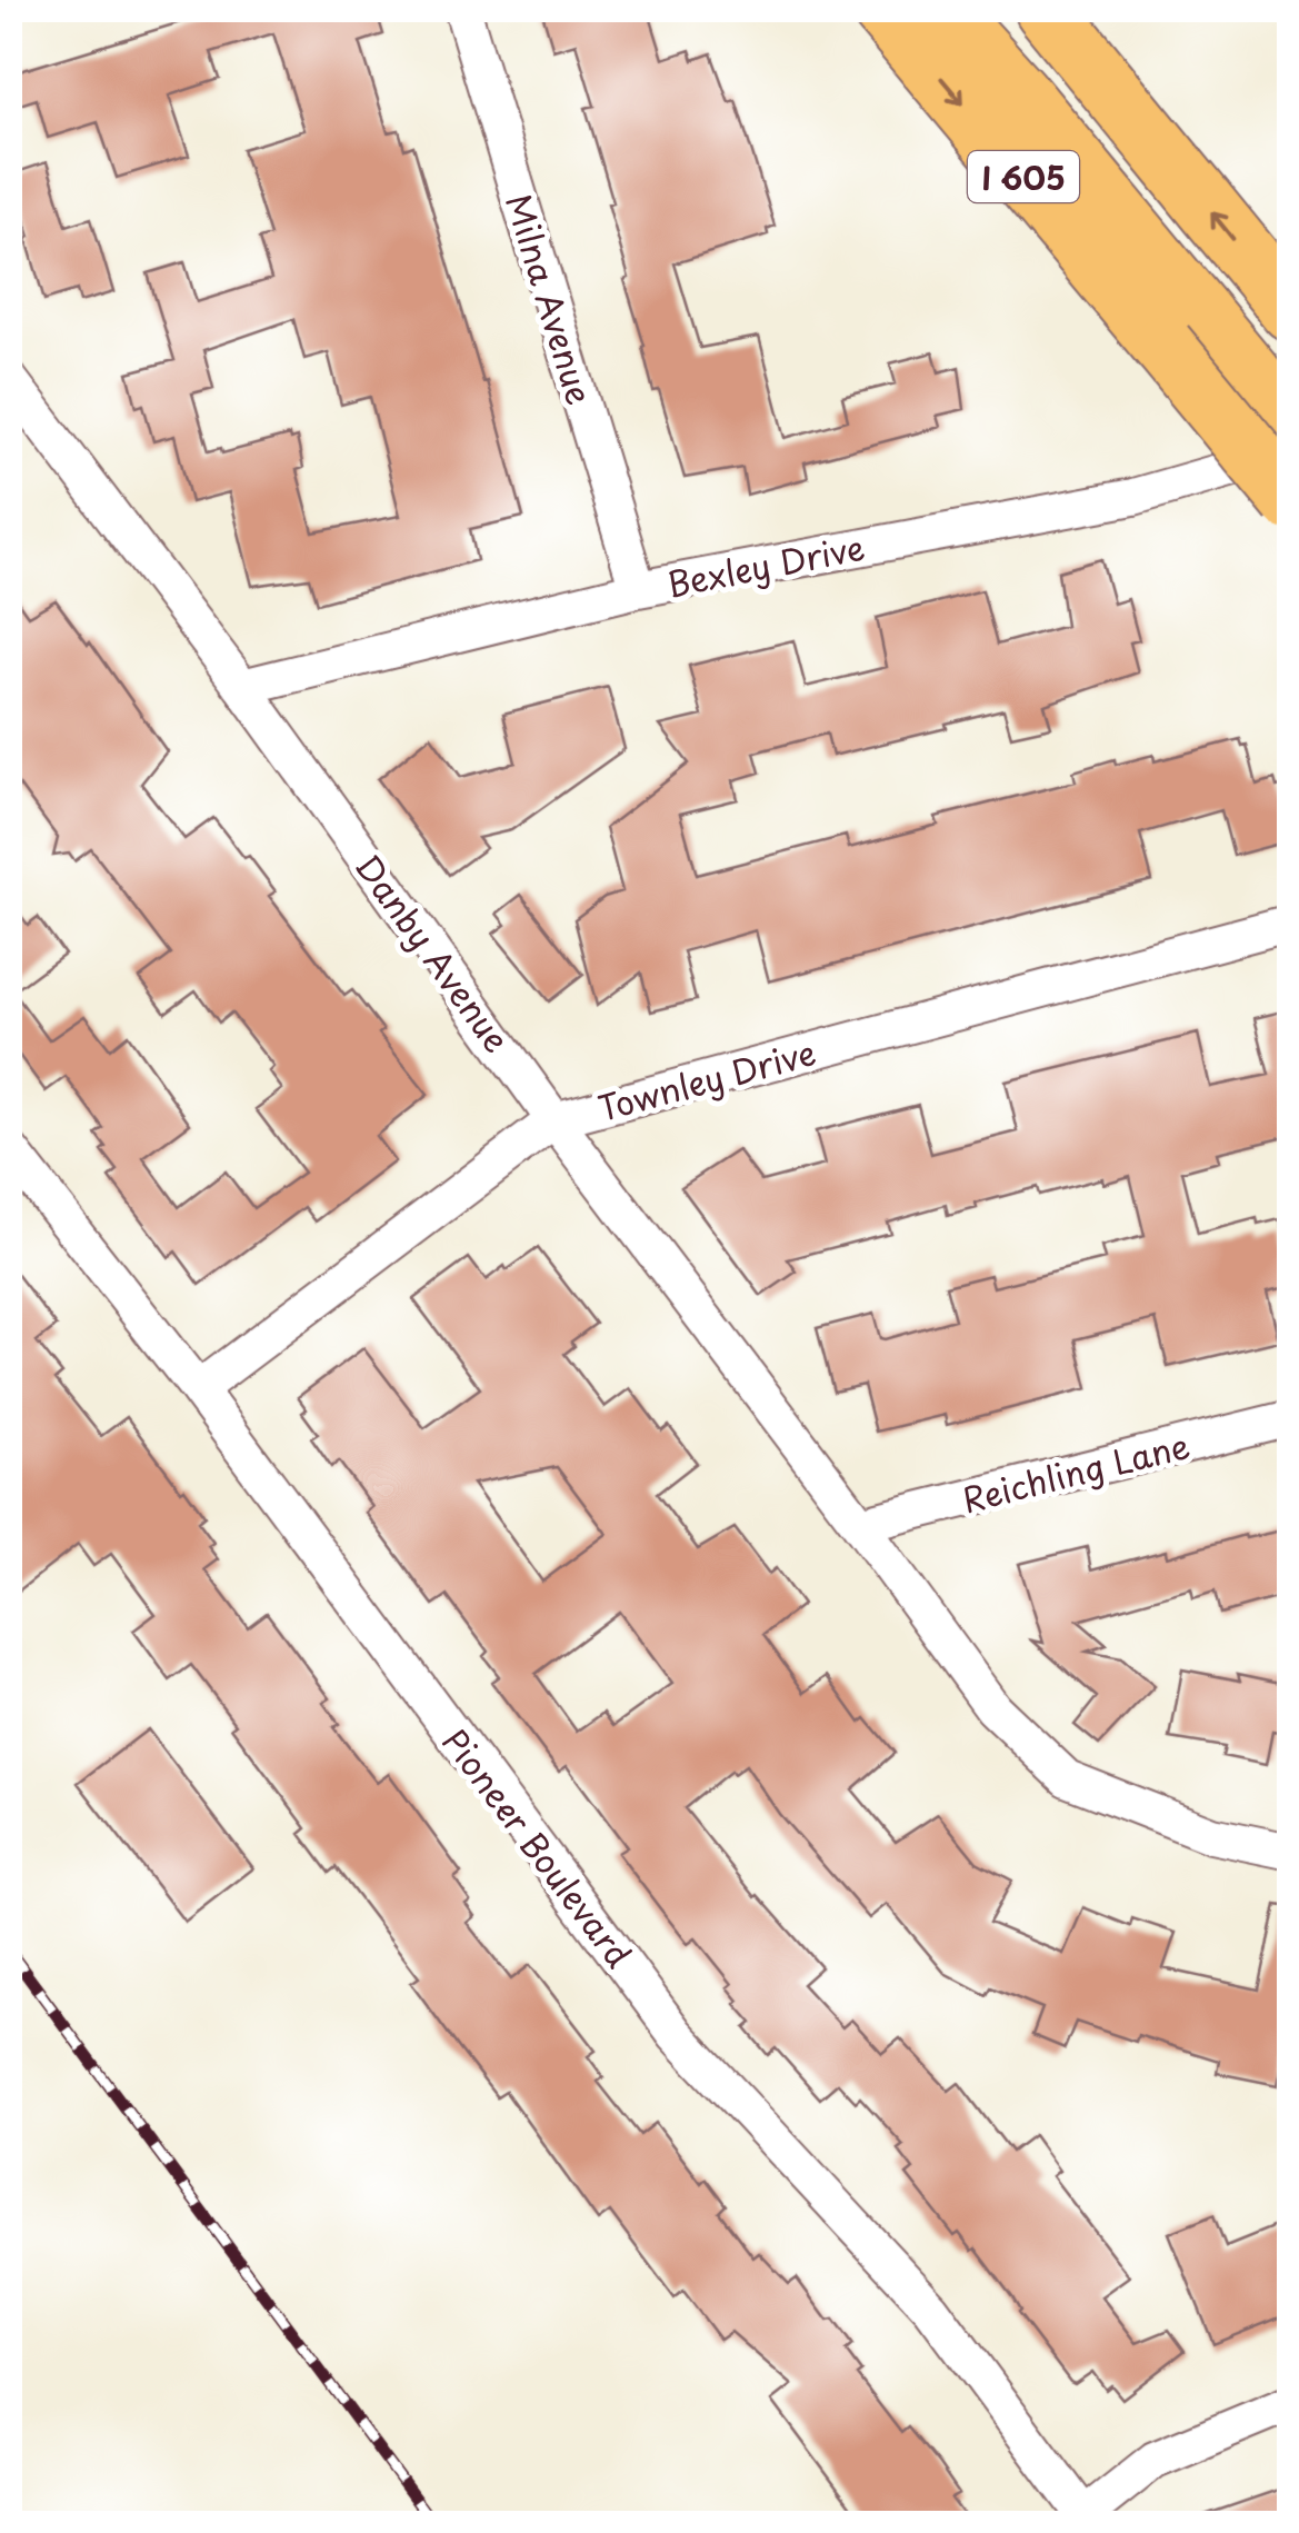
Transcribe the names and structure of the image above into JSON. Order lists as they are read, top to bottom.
{
  "streets": {
    "highway": ["I 605"],
    "street": [
      "Milna Avenue",
      "Bexley Drive",
      "Danby Avenue",
      "Townley Drive",
      "Reichling Lane",
      "Pioneer Boulevard"
    ]
  },
  "crossings": [
    ["Milna Avenue", "Bexley Drive"],
    ["Bexley Drive", "Danby Avenue"],
    ["Danby Avenue", "Townley Drive"],
    ["Danby Avenue", "Reichling Lane"],
    ["Townley Drive", "Pioneer Boulevard"]
  ]
}
